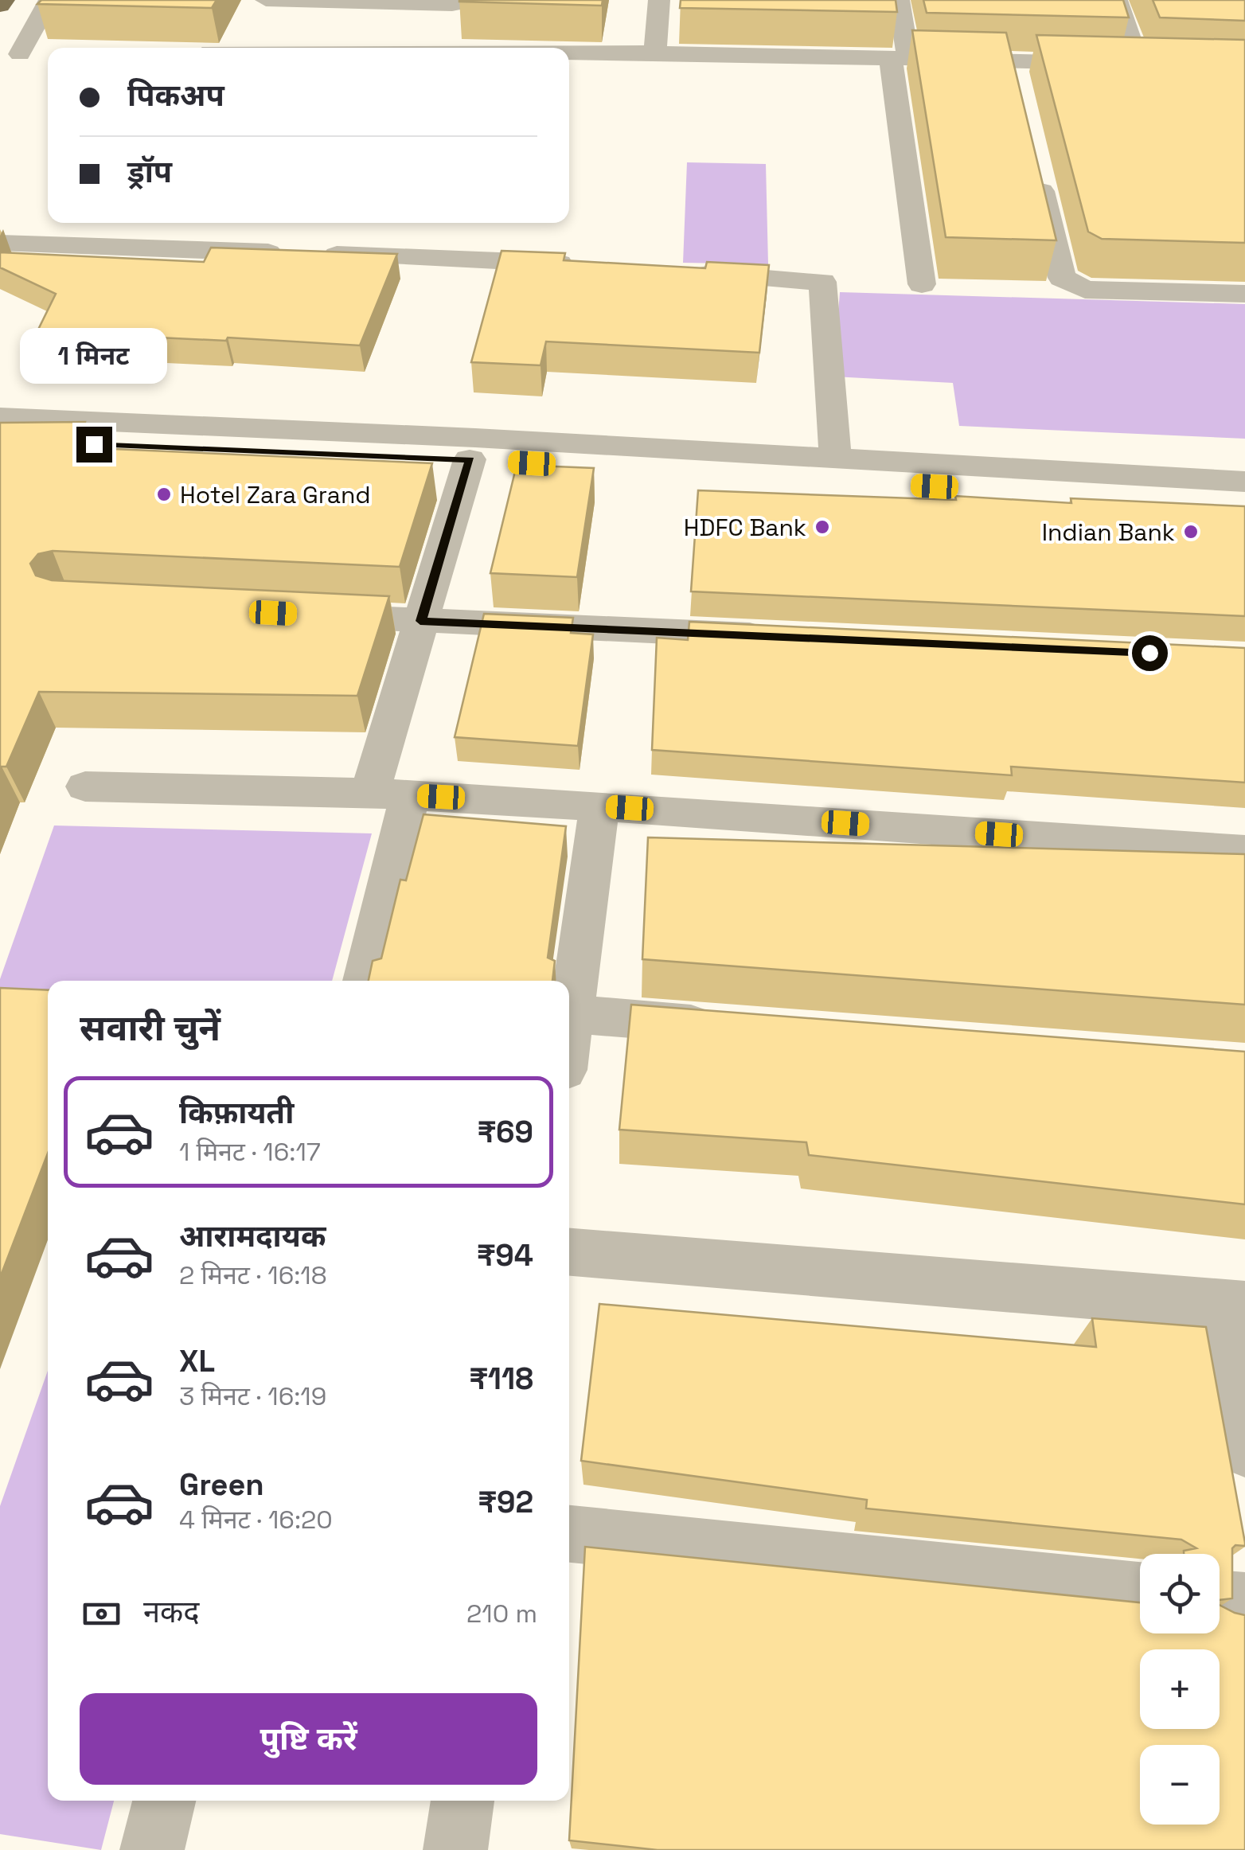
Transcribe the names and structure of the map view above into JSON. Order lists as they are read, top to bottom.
{
  "places": ["Hotel Zara Grand", "HDFC Bank", "Indian Bank"],
  "page": {
    "banner": ["पिकअप", "ड्रॉप"],
    "bubble": "1 मिनट",
    "heading": "सवारी चुनें",
    "list": [
      {
        "name": "किफ़ायती",
        "note": "1 मिनट · 16:17",
        "value": "₹69"
      },
      {
        "name": "आरामदायक",
        "note": "2 मिनट · 16:18",
        "value": "₹94"
      },
      {
        "name": "XL",
        "note": "3 मिनट · 16:19",
        "value": "₹118"
      },
      {
        "name": "Green",
        "note": "4 मिनट · 16:20",
        "value": "₹92"
      }
    ],
    "map_buttons": ["+", "−"],
    "pay": ["नकद", "210 m"],
    "buttons": "पुष्टि करें"
  }
}
